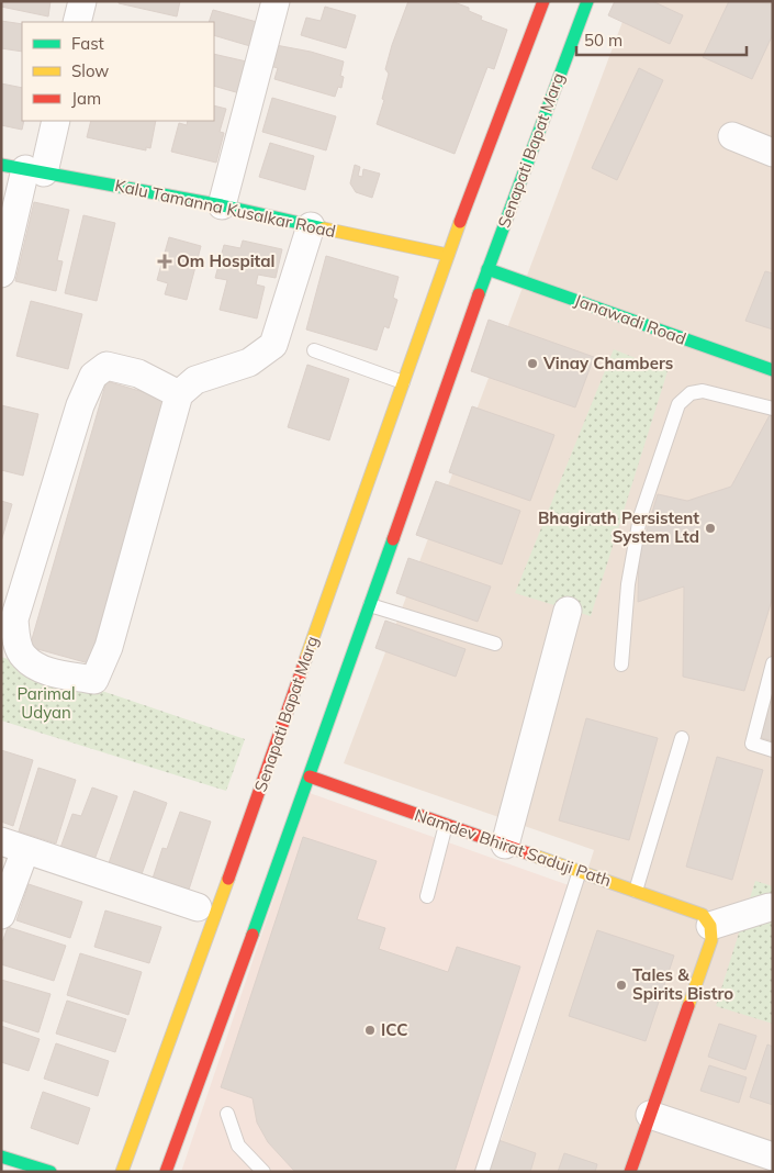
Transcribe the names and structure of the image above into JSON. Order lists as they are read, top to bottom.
{
  "streets": {
    "main road": [
      "Senapati Bapat Marg",
      "Kalu Tamanna Kusalkar Road",
      "Janawadi Road",
      "Namdev Bhirat Saduji Path"
    ]
  },
  "crossings": [
    ["Senapati Bapat Marg", "Kalu Tamanna Kusalkar Road"],
    ["Senapati Bapat Marg", "Janawadi Road"],
    ["Senapati Bapat Marg", "Namdev Bhirat Saduji Path"]
  ],
  "parks": ["Parimal Udyan"],
  "places": {
    "health": ["Om Hospital"],
    "other": [
      "Vinay Chambers",
      "Bhagirath Persistent System Ltd",
      "Tales & Spirits Bistro",
      "ICC"
    ]
  },
  "legend": ["Fast", "Slow", "Jam"],
  "scale_bar": "50 m"
}
